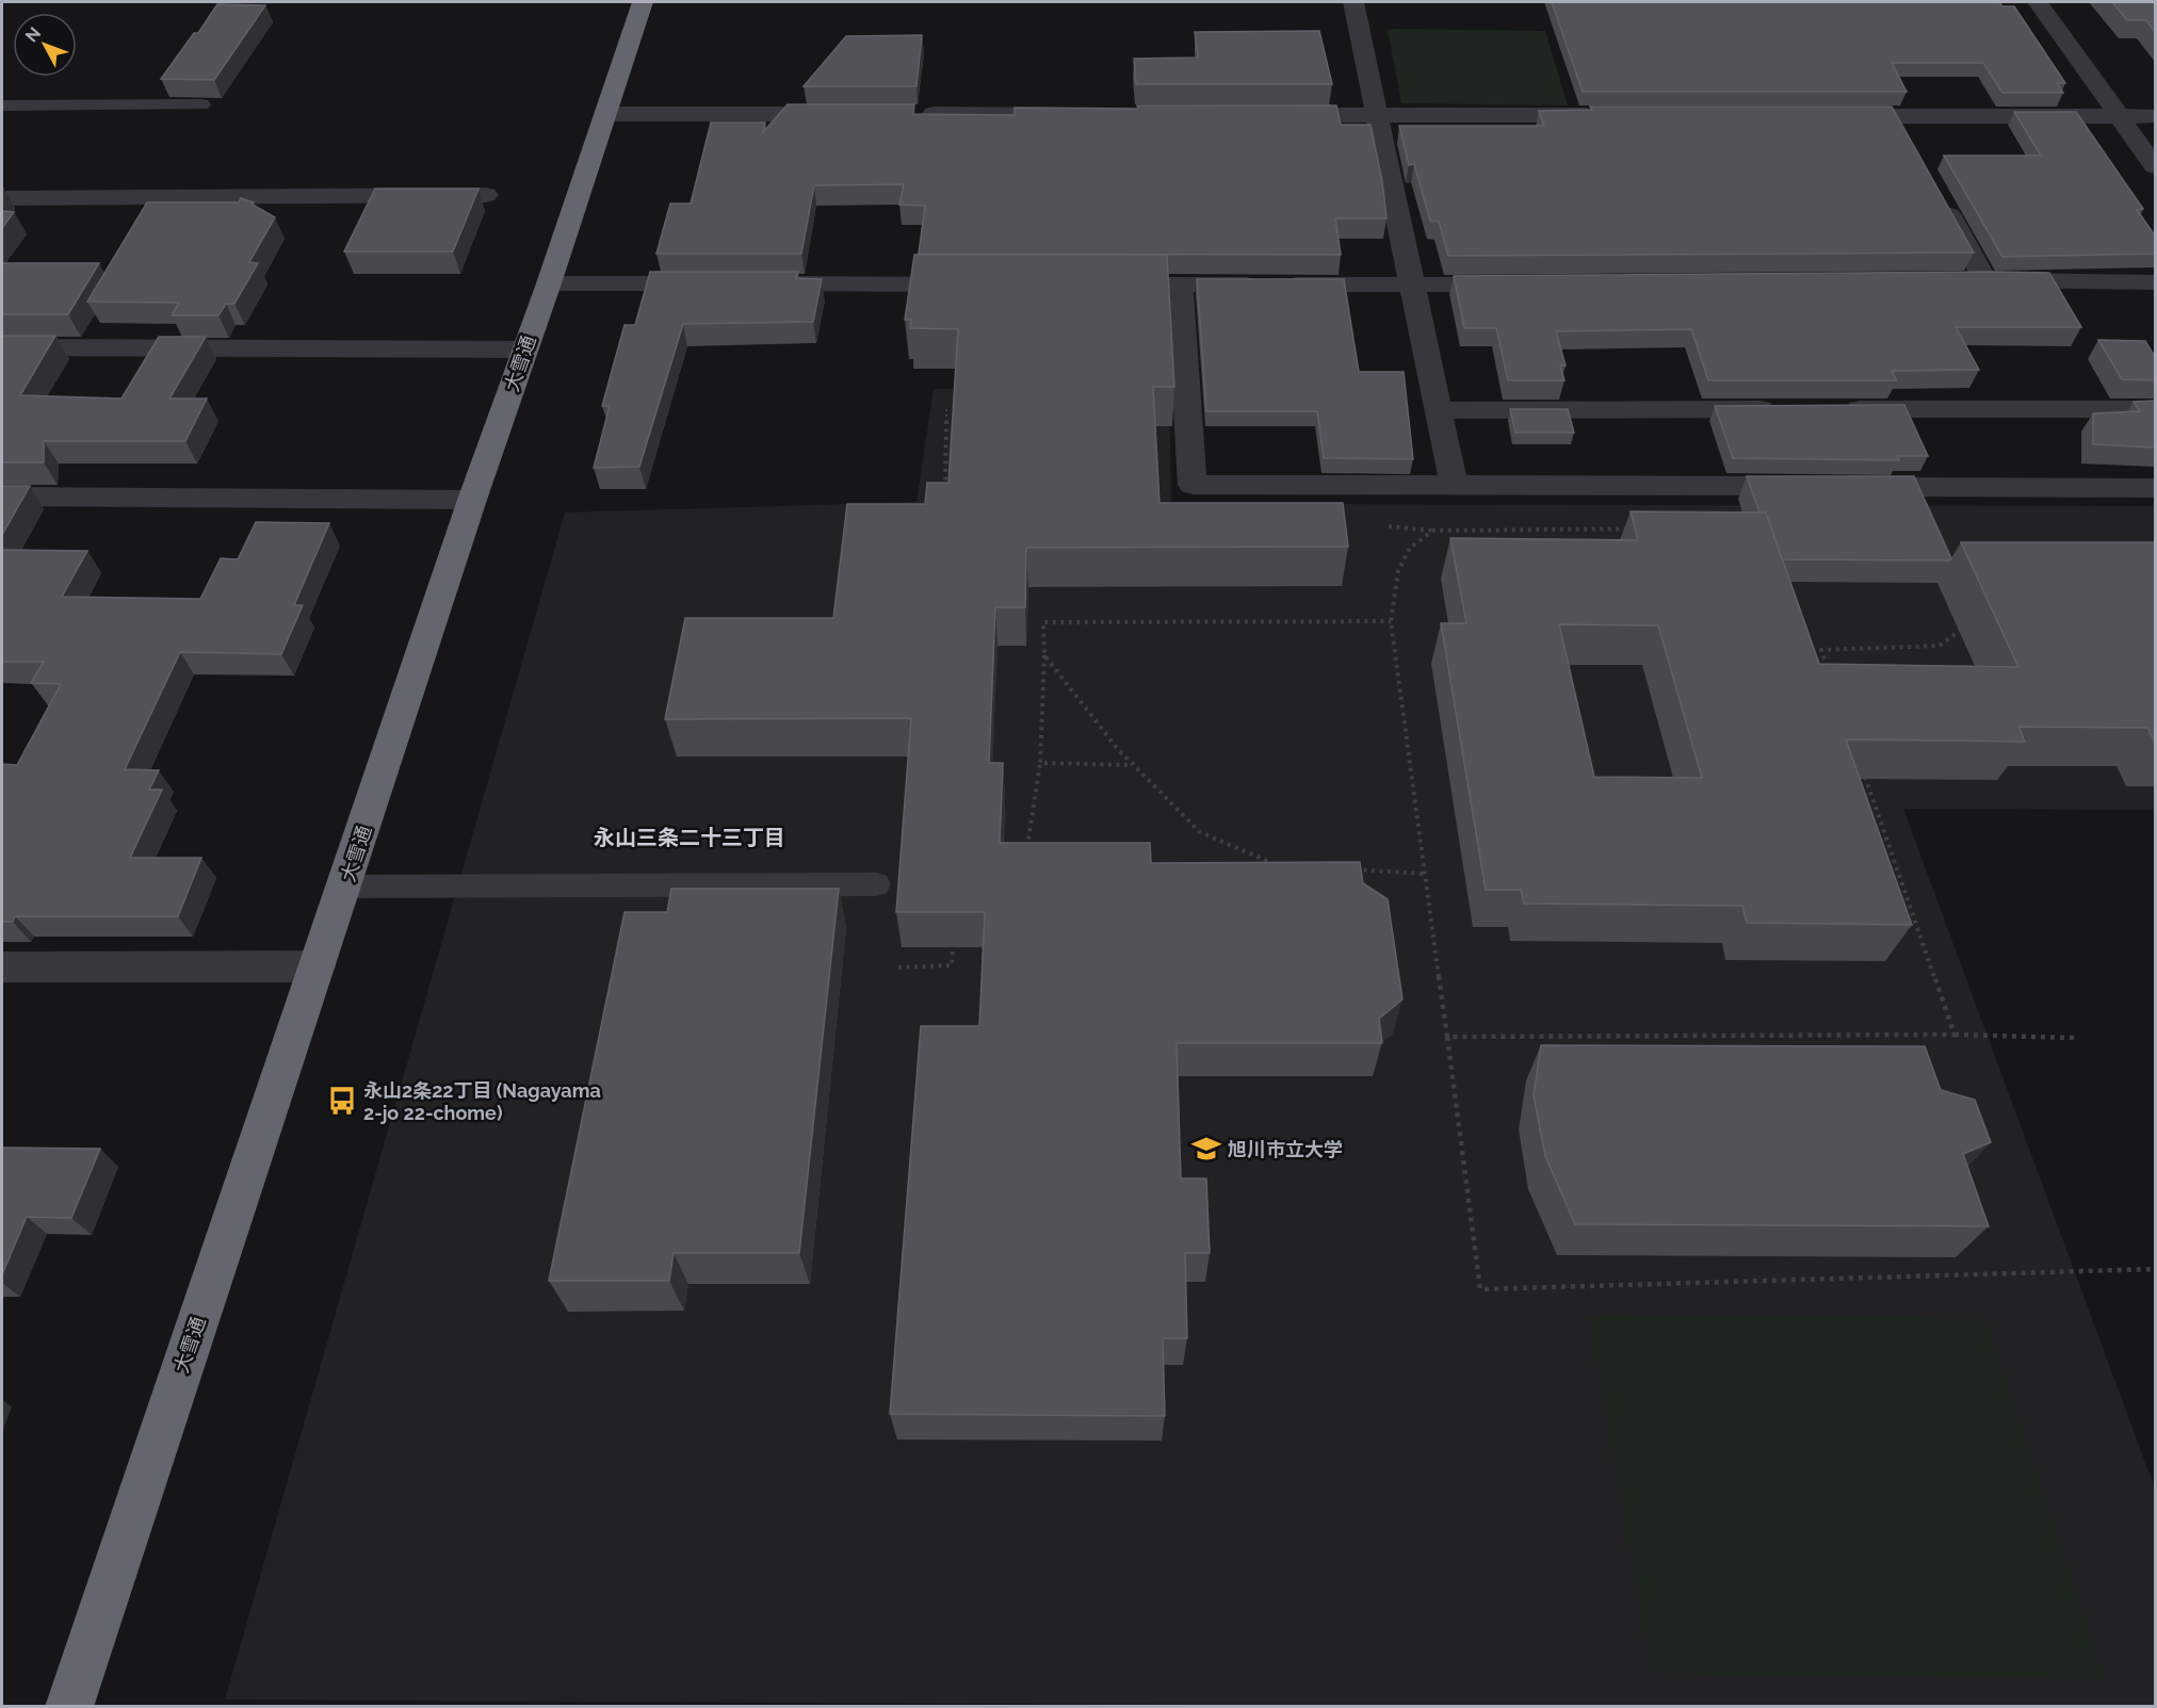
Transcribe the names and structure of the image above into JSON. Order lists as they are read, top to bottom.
{
  "streets": {
    "highway": ["大雪通"]
  },
  "districts": ["永山三条二十三丁目"],
  "places": {
    "bus stop": ["永山2条22丁目 (Nagayama 2-jo 22-chome)"],
    "school or university": ["旭川市立大学"]
  },
  "north": "top left"
}
